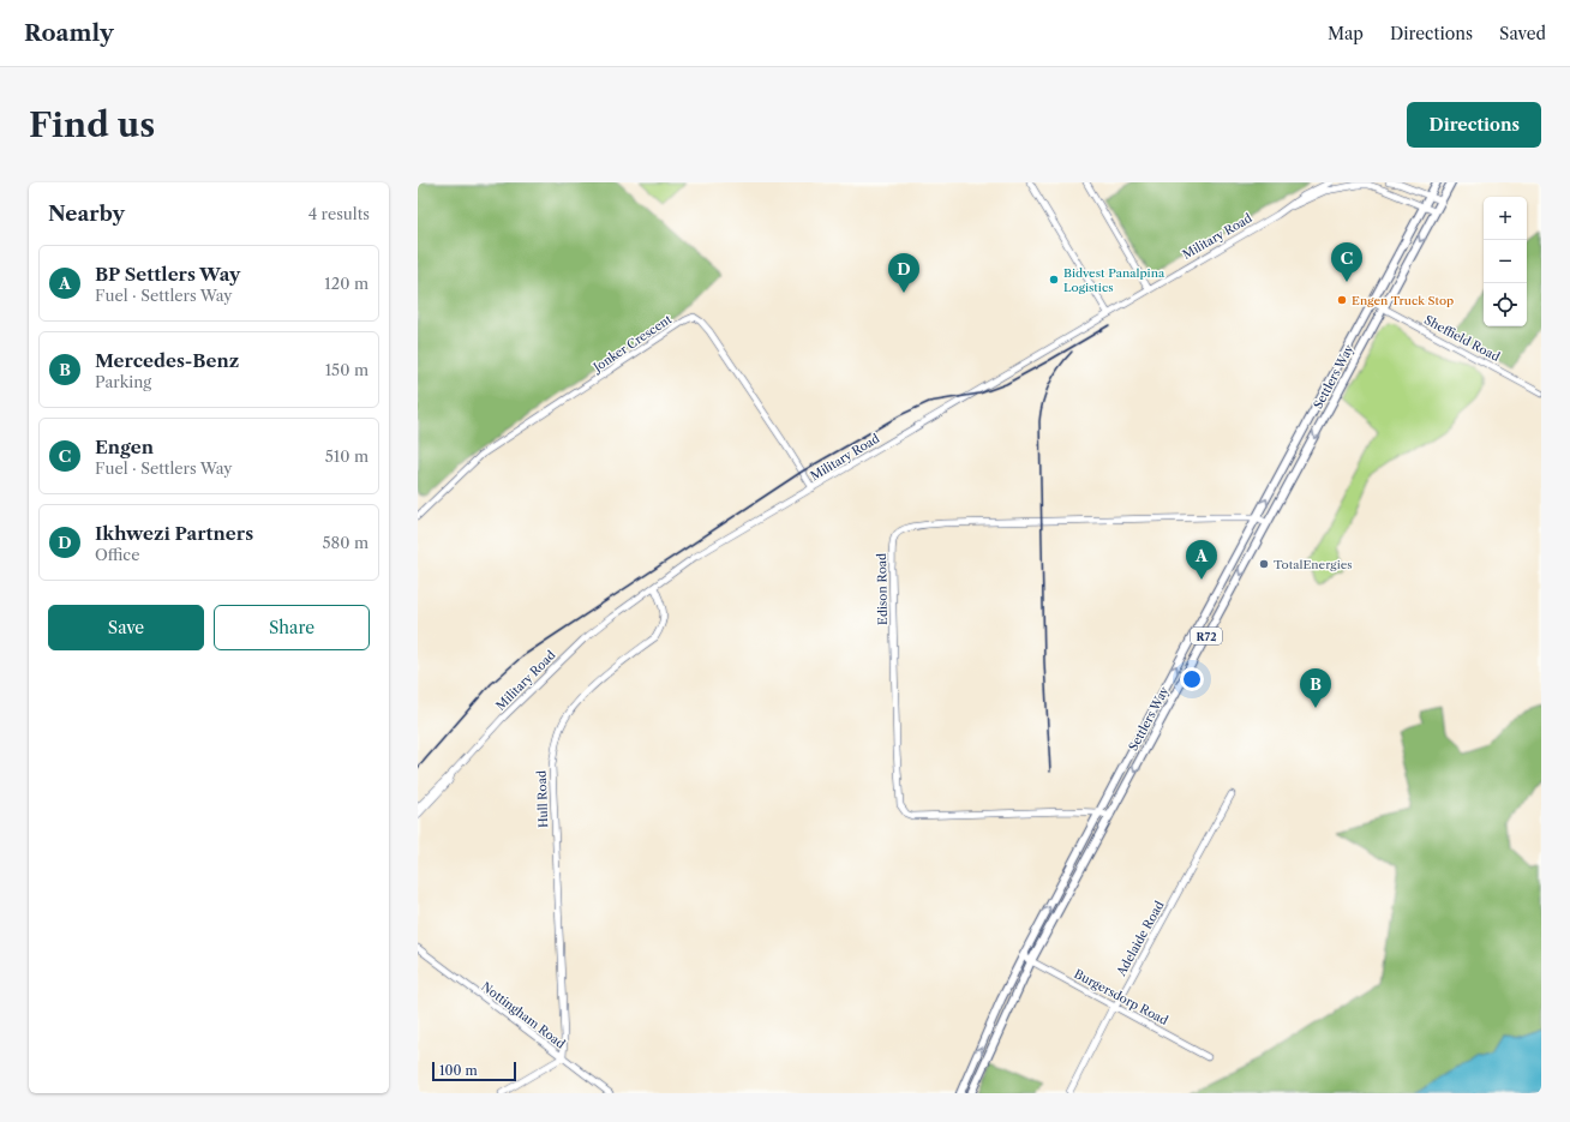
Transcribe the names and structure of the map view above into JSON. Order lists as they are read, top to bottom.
{
  "streets": {
    "main road": ["Settlers Way", "R72"],
    "street": [
      "Military Road",
      "Sheffield Road",
      "Jonker Crescent",
      "Edison Road",
      "Hull Road",
      "Adelaide Road",
      "Burgersdorp Road",
      "Nottingham Road"
    ]
  },
  "crossings": [
    ["Military Road", "Jonker Crescent"],
    ["Military Road", "Settlers Way"],
    ["Military Road", "Hull Road"],
    ["Sheffield Road", "Settlers Way"],
    ["Settlers Way", "Edison Road"],
    ["Settlers Way", "Burgersdorp Road"],
    ["Hull Road", "Nottingham Road"],
    ["Adelaide Road", "Burgersdorp Road"]
  ],
  "places": ["Bidvest Panalpina Logistics", "Engen Truck Stop", "TotalEnergies"],
  "scale_bar": "100 m",
  "page": {
    "header": "Roamly",
    "nav": ["Map", "Directions", "Saved"],
    "buttons": [
      "Directions",
      ["Save", "Share"]
    ],
    "title": "Find us",
    "heading": ["Nearby", "4 results"],
    "map_buttons": ["+", "−"],
    "pins": [
      "C",
      "D",
      "A",
      "B"
    ],
    "list": [
      {
        "mark": "A",
        "name": "BP Settlers Way",
        "note": "Fuel · Settlers Way",
        "value": "120 m"
      },
      {
        "mark": "B",
        "name": "Mercedes-Benz",
        "note": "Parking",
        "value": "150 m"
      },
      {
        "mark": "C",
        "name": "Engen",
        "note": "Fuel · Settlers Way",
        "value": "510 m"
      },
      {
        "mark": "D",
        "name": "Ikhwezi Partners",
        "note": "Office",
        "value": "580 m"
      }
    ],
    "scale": "100 m"
  }
}
